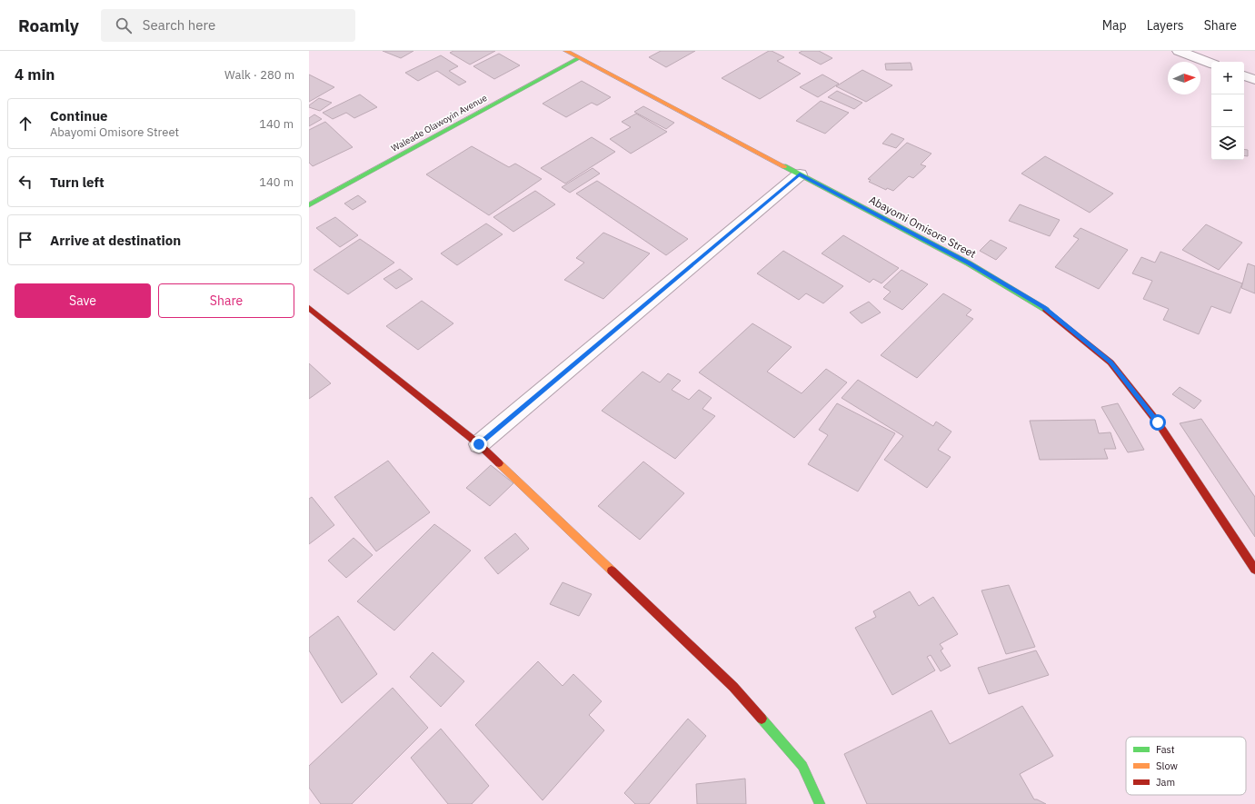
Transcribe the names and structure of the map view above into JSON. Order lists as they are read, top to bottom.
{
  "streets": {
    "street": ["Waleade Olawoyin Avenue", "Abayomi Omisore Street"]
  },
  "crossings": [
    ["Waleade Olawoyin Avenue", "Abayomi Omisore Street"]
  ],
  "legend": ["Fast", "Slow", "Jam"],
  "north": "right",
  "page": {
    "header": "Roamly",
    "search": "Search here",
    "nav": ["Map", "Layers", "Share"],
    "heading": ["4 min", "Walk · 280 m"],
    "map_buttons": ["+", "−"],
    "list": [
      ["Continue", "Abayomi Omisore Street", "140 m"],
      ["Turn left", "140 m"],
      "Arrive at destination"
    ],
    "buttons": ["Save", "Share"]
  }
}
